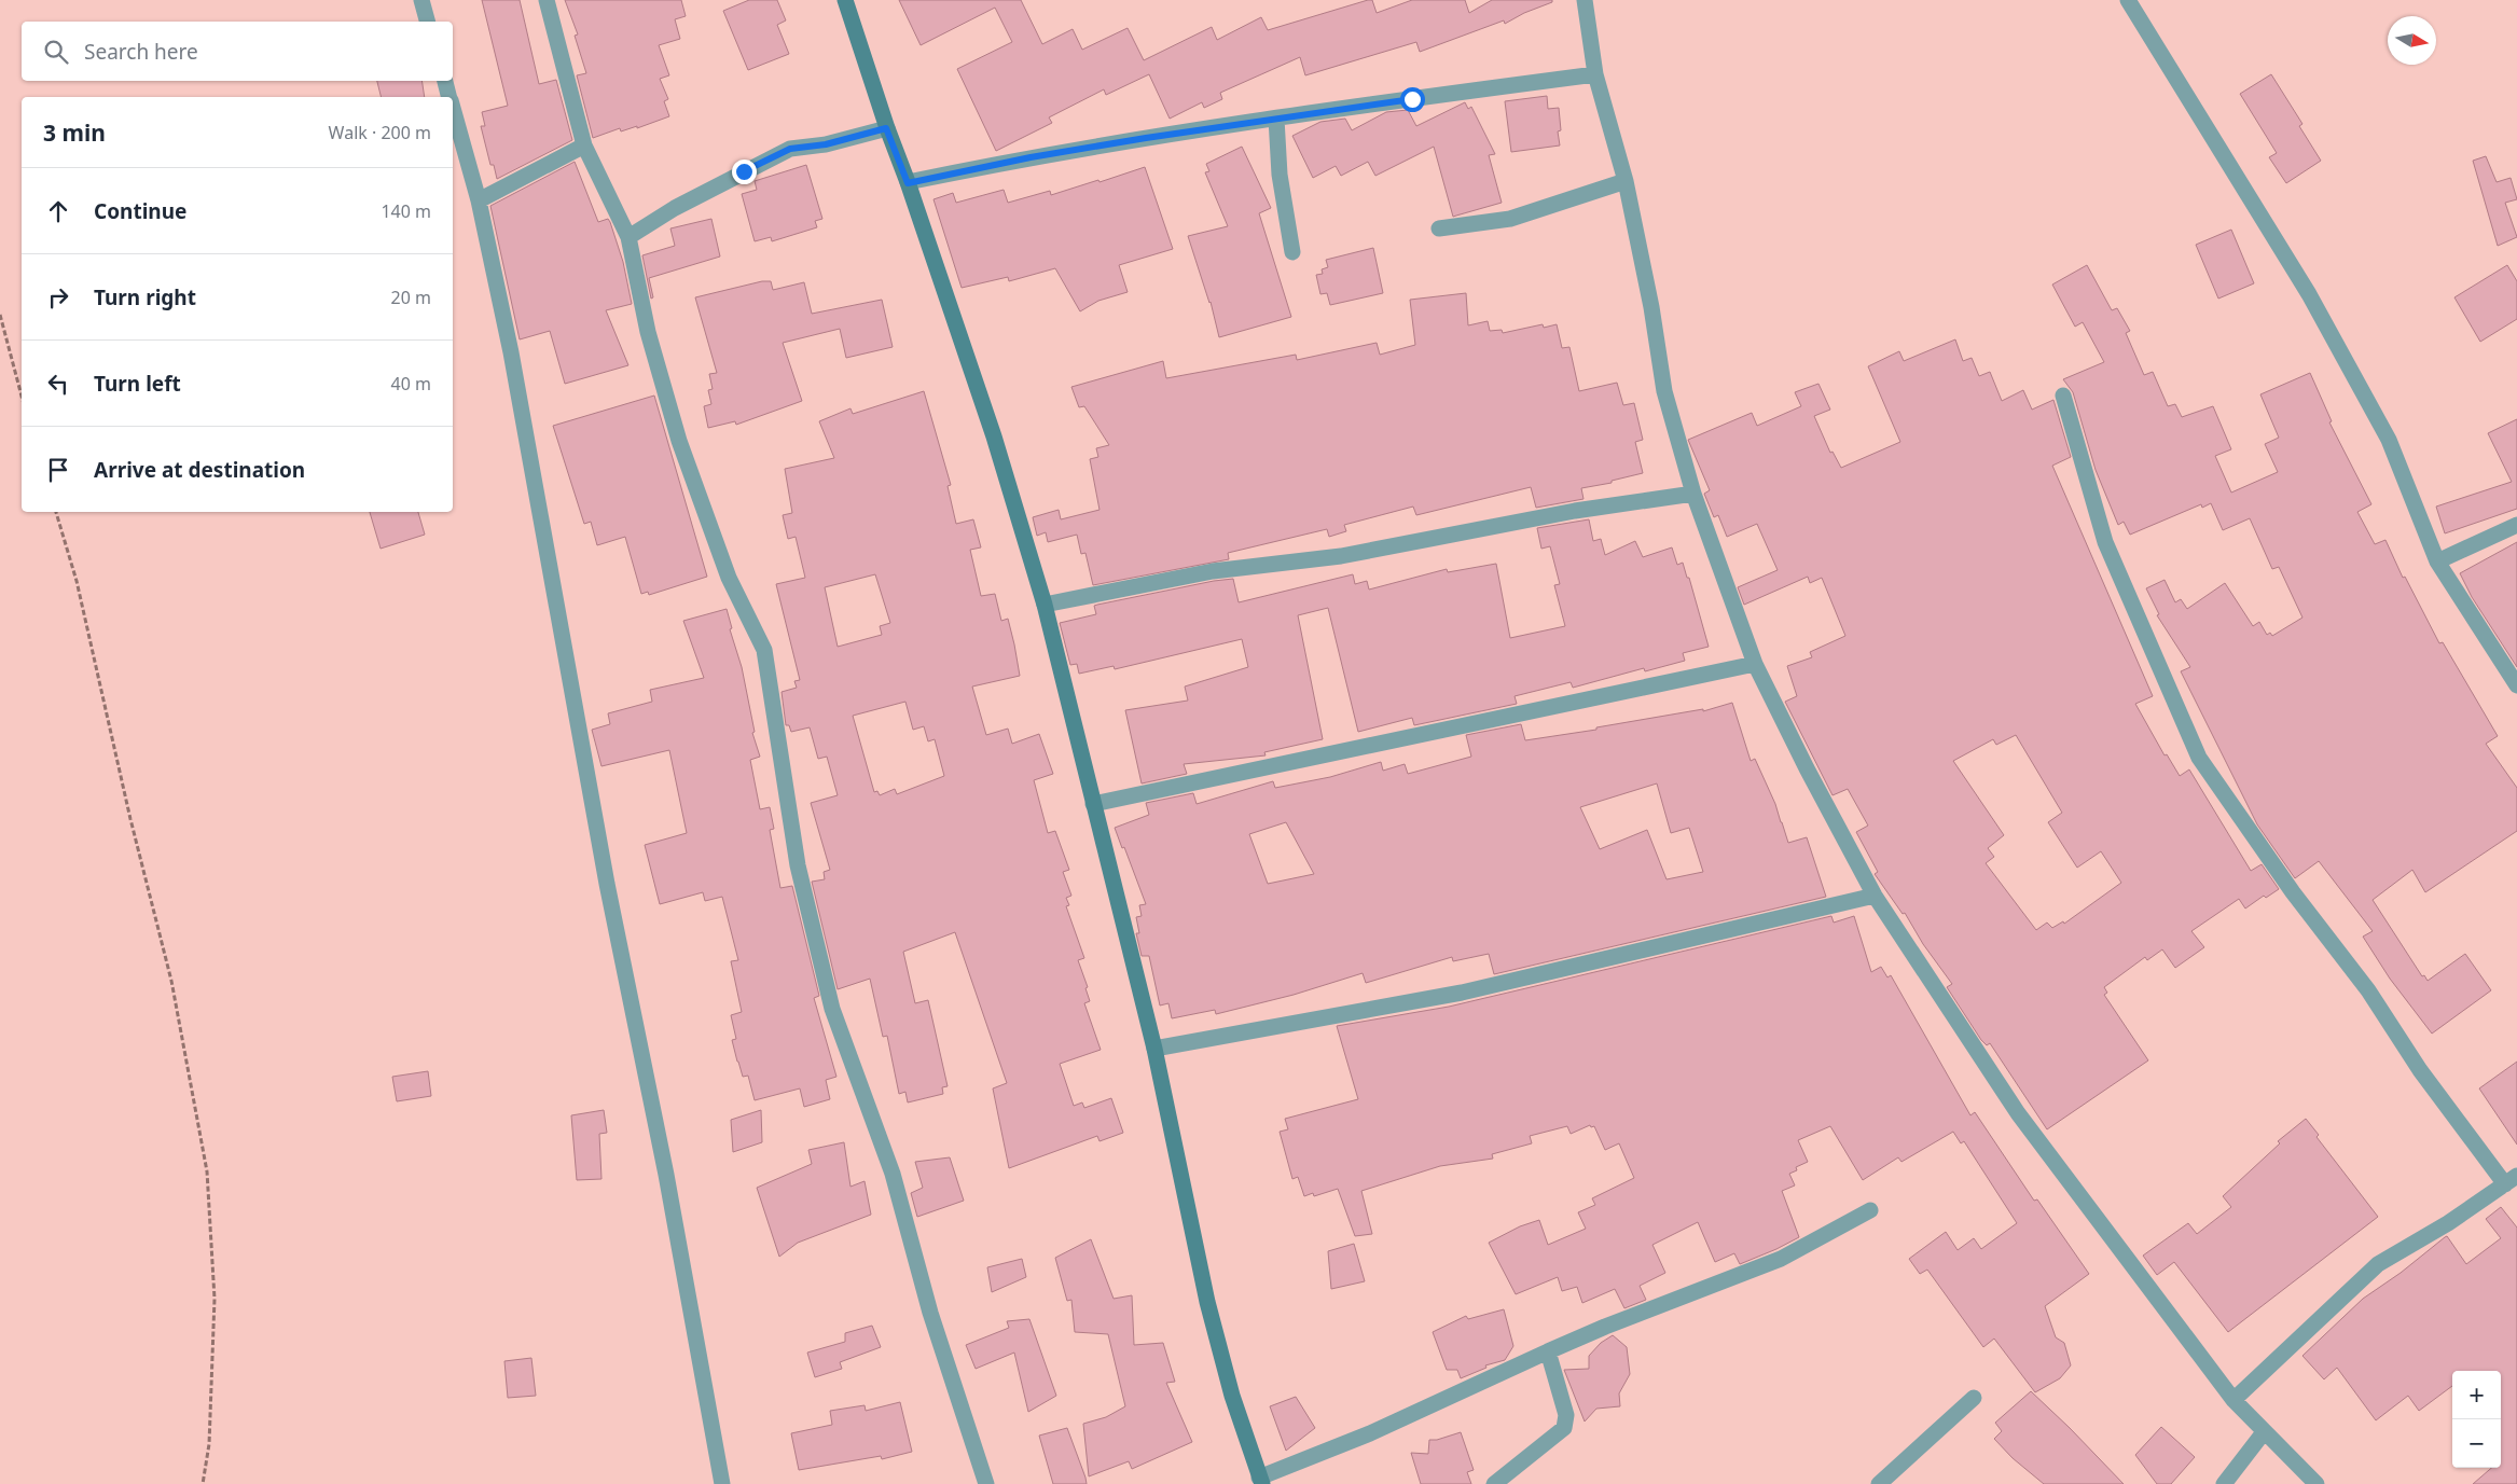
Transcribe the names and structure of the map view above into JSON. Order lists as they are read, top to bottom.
{
  "north": "right",
  "page": {
    "search": "Search here",
    "heading": ["3 min", "Walk · 200 m"],
    "list": [
      ["Continue", "140 m"],
      ["Turn right", "20 m"],
      ["Turn left", "40 m"],
      "Arrive at destination"
    ],
    "map_buttons": ["+", "−"]
  }
}
